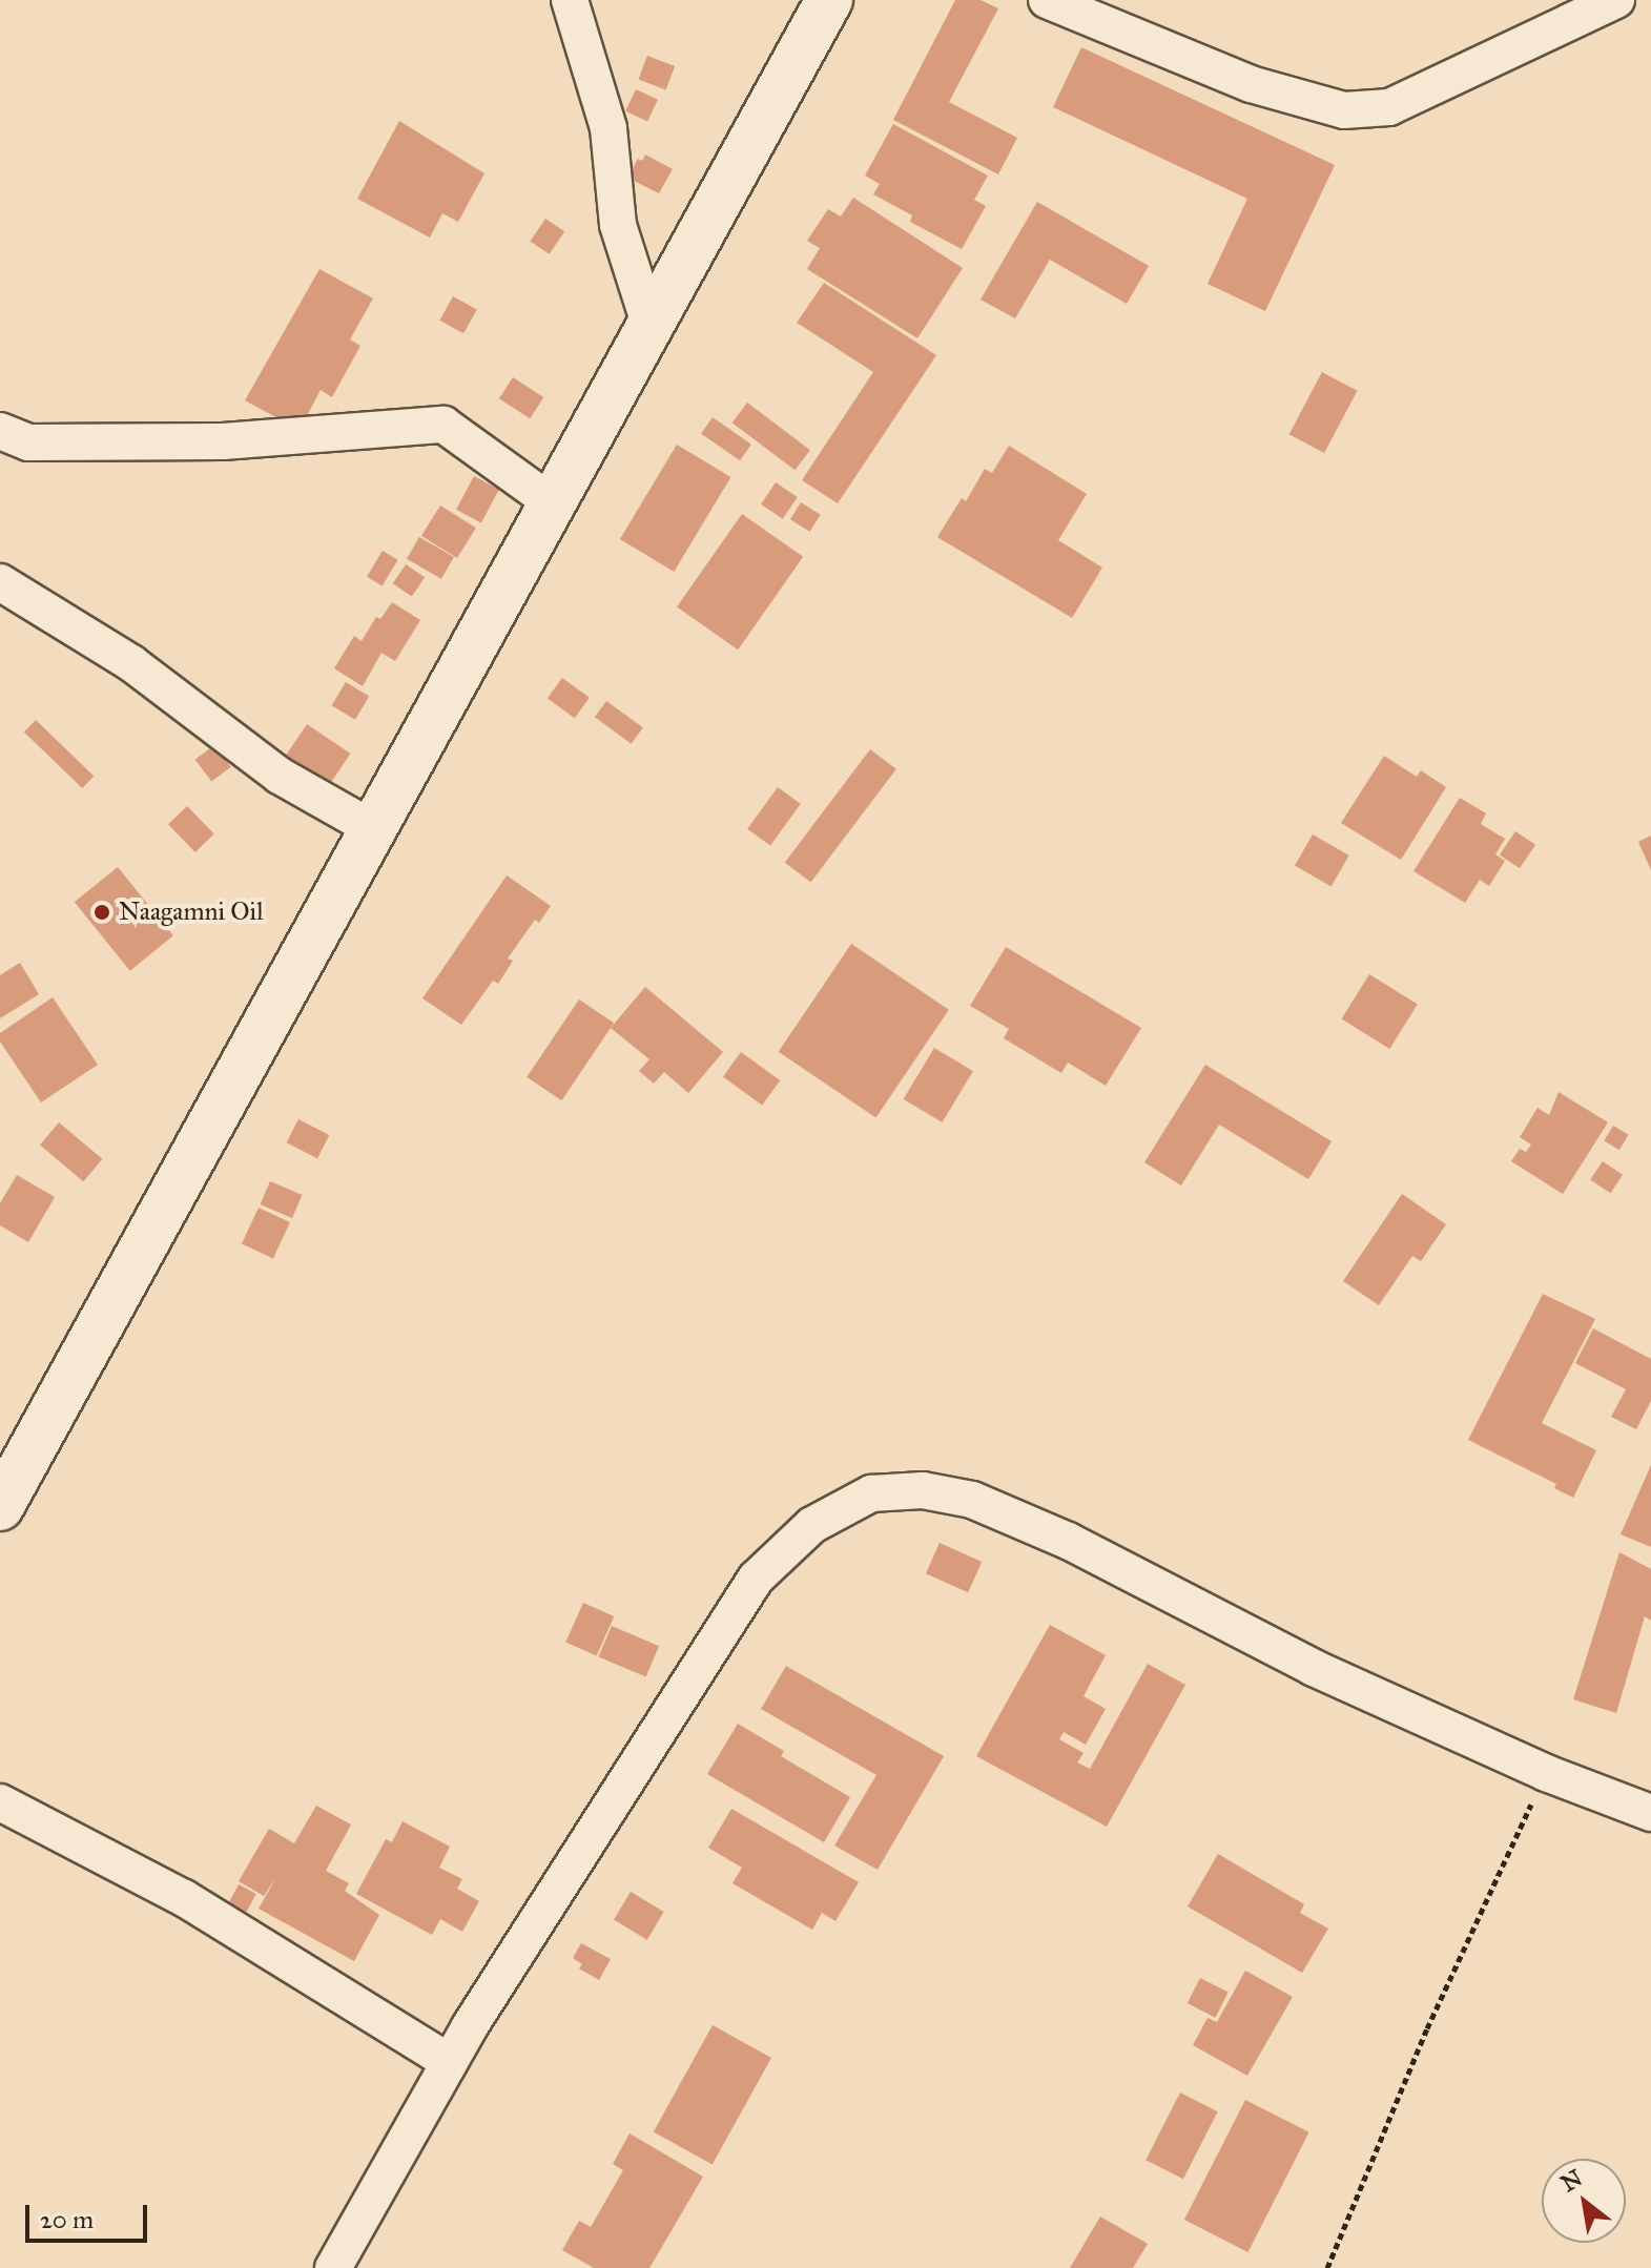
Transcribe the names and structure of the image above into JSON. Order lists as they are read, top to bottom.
{
  "places": ["Naagamni Oil"],
  "scale_bar": "20 m",
  "north": "top left"
}
